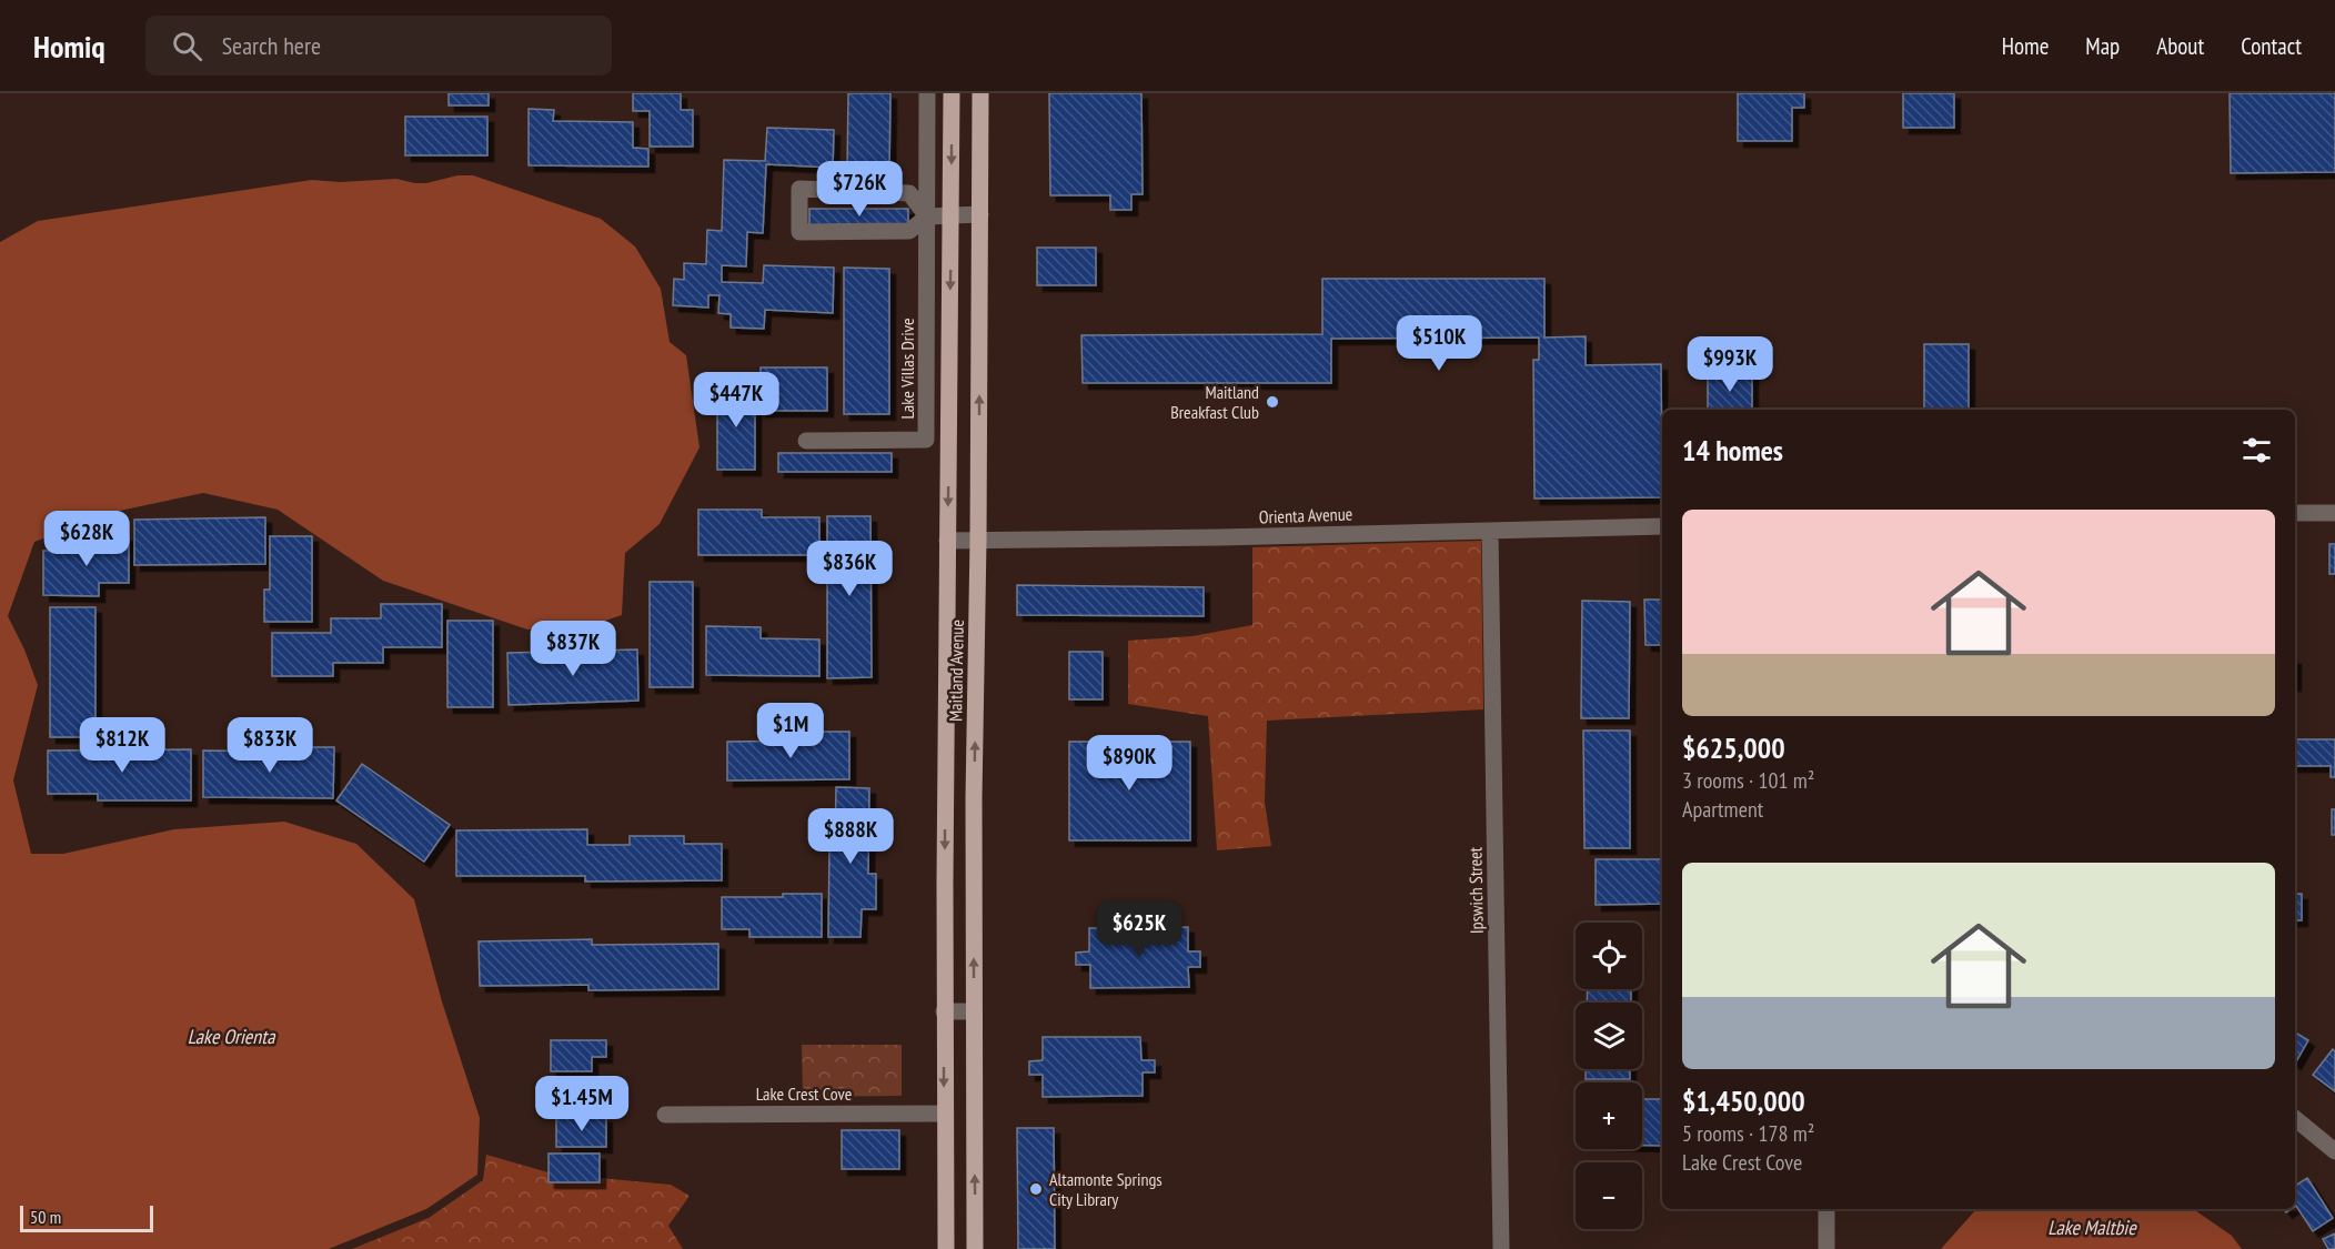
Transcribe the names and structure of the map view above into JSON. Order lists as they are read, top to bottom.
{
  "streets": {
    "main road": ["Maitland Avenue"],
    "street": [
      "Lake Villas Drive",
      "Orienta Avenue",
      "Ipswich Street",
      "Lake Crest Cove"
    ]
  },
  "crossings": [
    ["Orienta Avenue", "Maitland Avenue"],
    ["Orienta Avenue", "Ipswich Street"],
    ["Maitland Avenue", "Lake Crest Cove"]
  ],
  "water": ["Lake Orienta", "Lake Maltbie"],
  "places": ["Maitland Breakfast Club", "Altamonte Springs City Library"],
  "scale_bar": "50 m",
  "page": {
    "header": "Homiq",
    "search": "Search here",
    "nav": [
      "Home",
      "Map",
      "About",
      "Contact"
    ],
    "price": [
      "$726K",
      "$510K",
      "$993K",
      "$447K",
      "$628K",
      "$836K",
      "$837K",
      "$1M",
      "$812K",
      "$833K",
      "$890K",
      "$888K",
      "$625K",
      "$1.45M"
    ],
    "heading": "14 homes",
    "list": [
      {
        "name": "$625,000",
        "note": "3 rooms · 101 m² · Apartment"
      },
      {
        "name": "$1,450,000",
        "note": "5 rooms · 178 m² · Lake Crest Cove"
      }
    ],
    "map_buttons": ["+", "−"],
    "scale": "50 m"
  }
}
